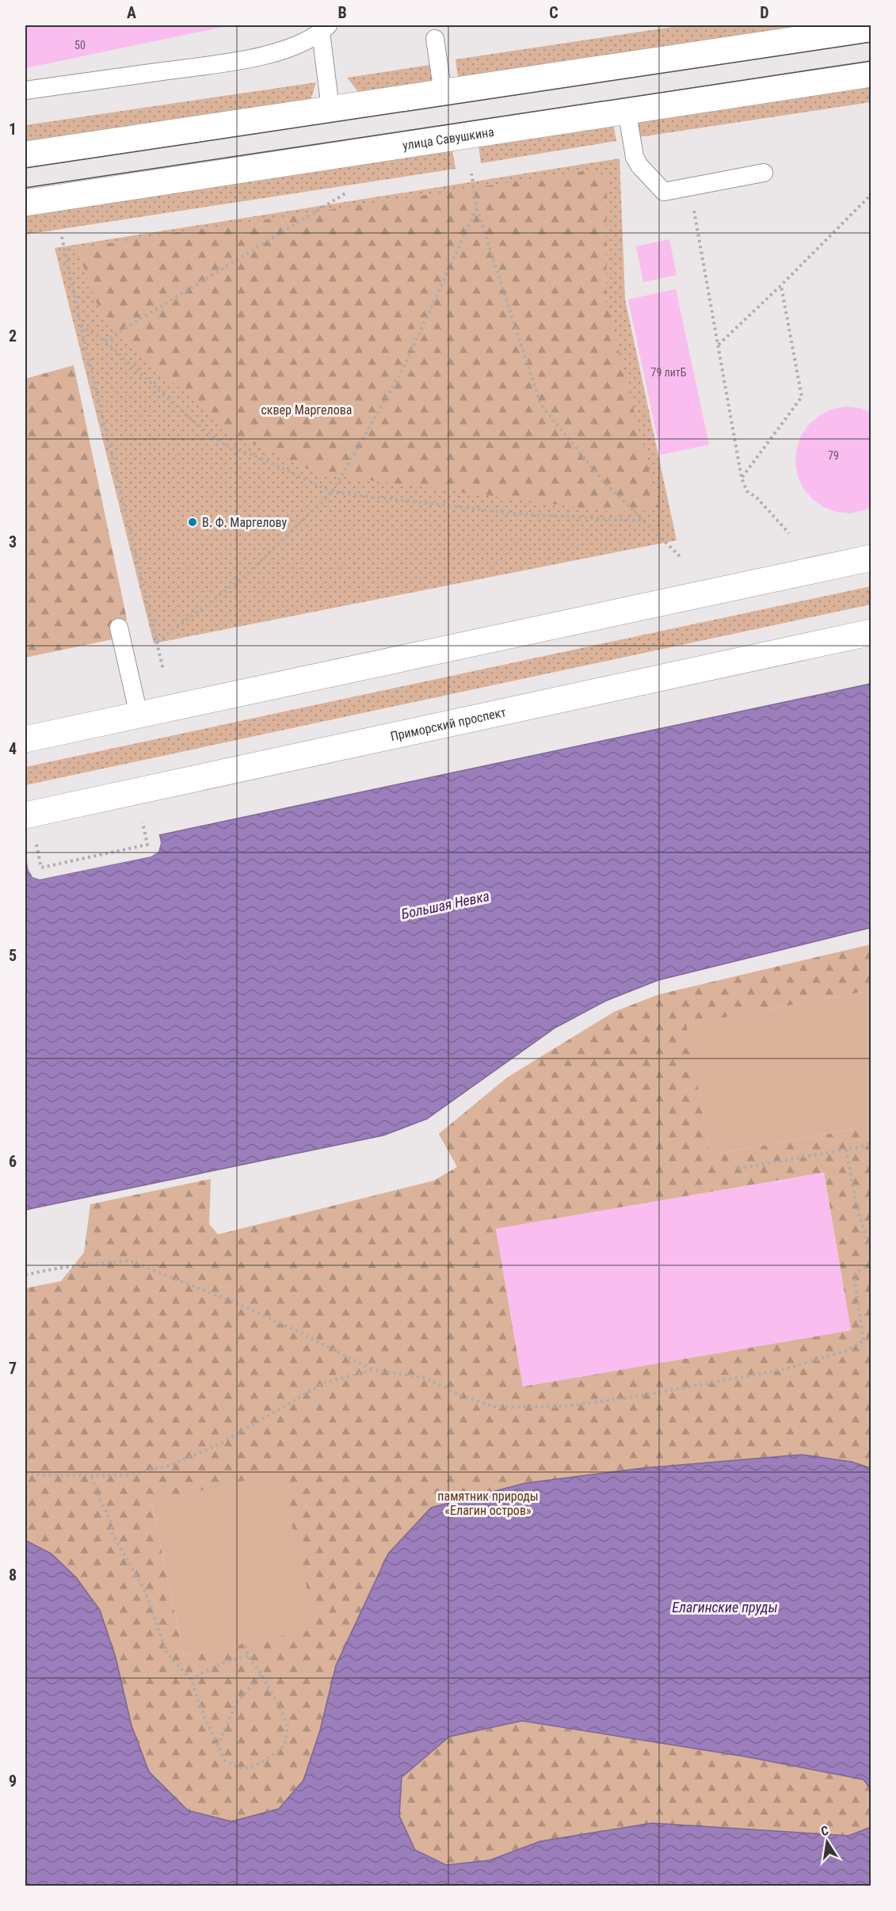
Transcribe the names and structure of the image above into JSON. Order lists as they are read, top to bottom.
{
  "streets": {
    "main road": ["улица Савушкина", "Приморский проспект"]
  },
  "water": ["Большая Невка", "Елагинские пруды"],
  "parks": ["сквер Маргелова", "памятник природы «Елагин остров»"],
  "places": ["В. Ф. Маргелову"],
  "house_numbers": ["50", "79 литБ", "79"],
  "north": "top",
  "grid": {
    "columns": [
      "A",
      "B",
      "C",
      "D"
    ],
    "rows": [
      "1",
      "2",
      "3",
      "4",
      "5",
      "6",
      "7",
      "8",
      "9"
    ]
  }
}
